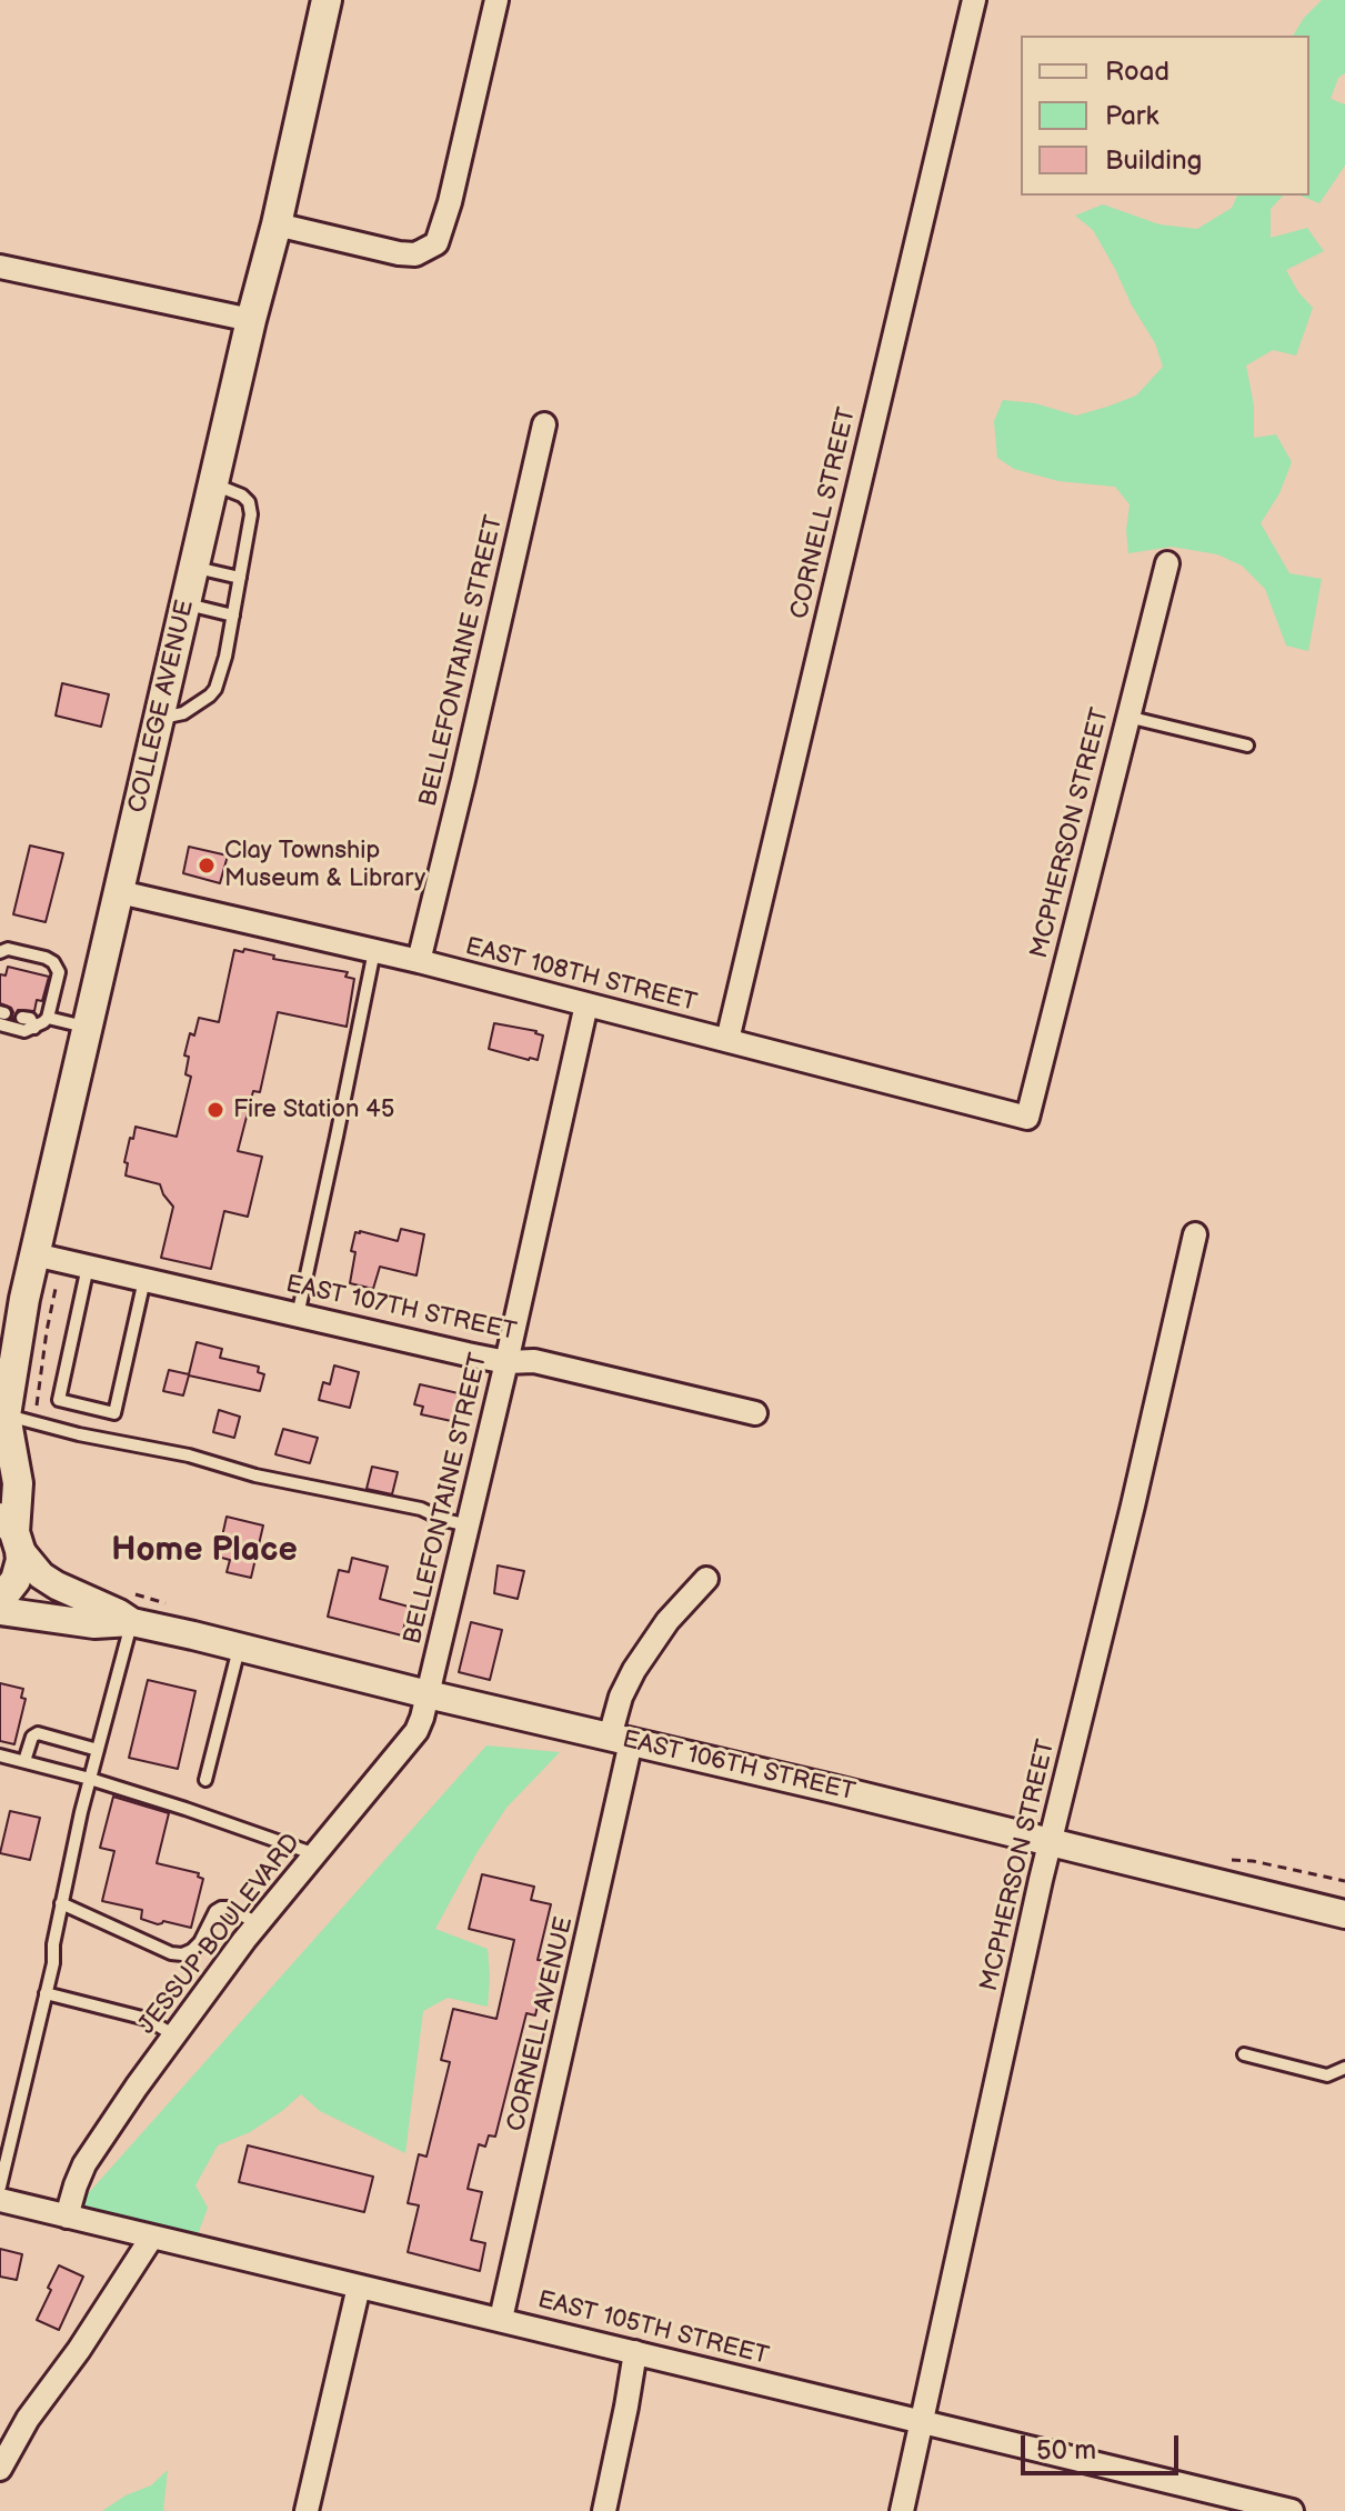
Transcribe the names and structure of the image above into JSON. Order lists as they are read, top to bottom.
{
  "streets": {
    "main road": ["COLLEGE AVENUE"],
    "street": [
      "CORNELL STREET",
      "BELLEFONTAINE STREET",
      "MCPHERSON STREET",
      "EAST 108TH STREET",
      "EAST 107TH STREET",
      "EAST 106TH STREET",
      "JESSUP BOULEVARD",
      "CORNELL AVENUE",
      "EAST 105TH STREET"
    ]
  },
  "crossings": [
    ["CORNELL STREET", "EAST 108TH STREET"],
    ["BELLEFONTAINE STREET", "EAST 108TH STREET"],
    ["BELLEFONTAINE STREET", "EAST 107TH STREET"],
    ["BELLEFONTAINE STREET", "EAST 106TH STREET"],
    ["BELLEFONTAINE STREET", "JESSUP BOULEVARD"],
    ["COLLEGE AVENUE", "EAST 108TH STREET"],
    ["COLLEGE AVENUE", "EAST 107TH STREET"],
    ["COLLEGE AVENUE", "EAST 106TH STREET"],
    ["MCPHERSON STREET", "EAST 108TH STREET"],
    ["MCPHERSON STREET", "EAST 106TH STREET"],
    ["MCPHERSON STREET", "EAST 105TH STREET"],
    ["EAST 106TH STREET", "JESSUP BOULEVARD"],
    ["EAST 106TH STREET", "CORNELL AVENUE"],
    ["JESSUP BOULEVARD", "EAST 105TH STREET"],
    ["CORNELL AVENUE", "EAST 105TH STREET"]
  ],
  "districts": ["Home Place"],
  "places": ["Clay Township Museum & Library", "Fire Station 45"],
  "legend": ["Road", "Park", "Building"],
  "scale_bar": "50 m"
}
